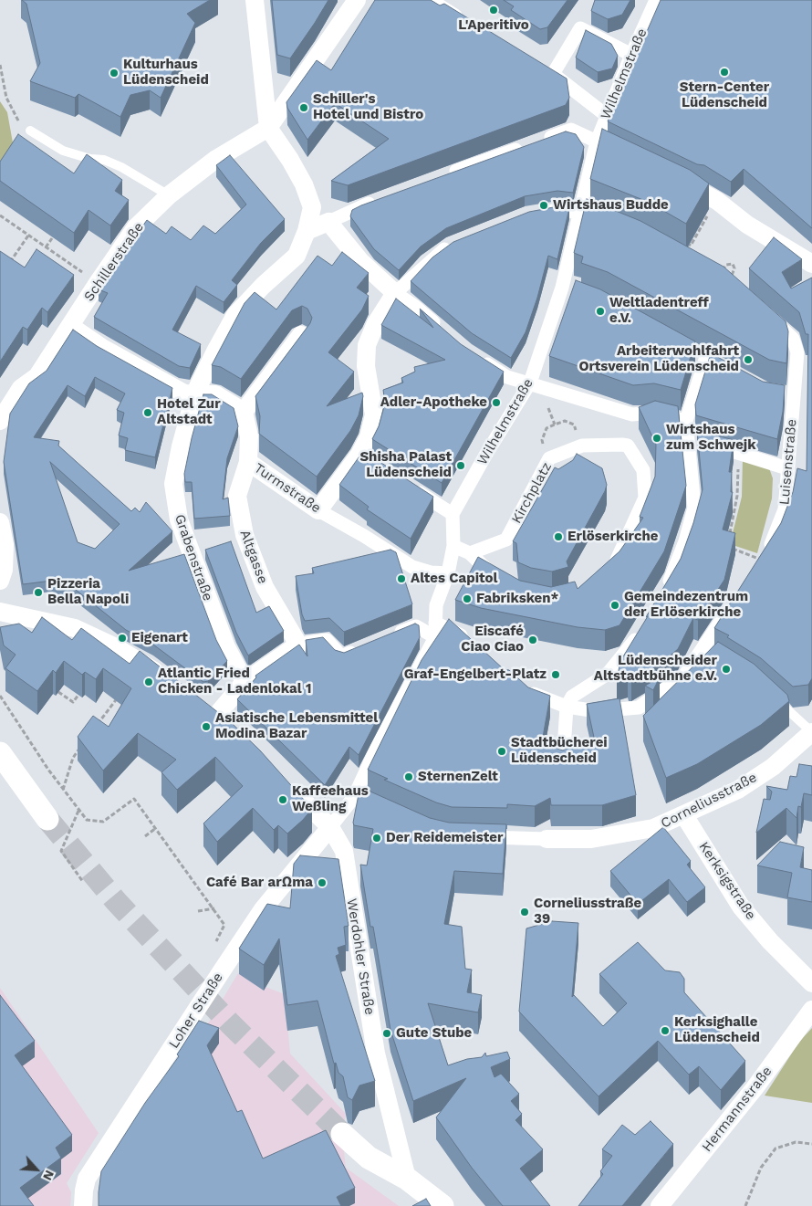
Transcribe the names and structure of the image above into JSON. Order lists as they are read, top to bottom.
{
  "streets": {
    "street": [
      "Wilhelmstraße",
      "Schillerstraße",
      "Luisenstraße",
      "Turmstraße",
      "Kirchplatz",
      "Altgasse",
      "Grabenstraße",
      "Corneliusstraße",
      "Kerksigstraße",
      "Werdohler Straße",
      "Loher Straße",
      "Hermannstraße"
    ]
  },
  "crossings": [
    ["Turmstraße", "Altgasse"],
    ["Corneliusstraße", "Kerksigstraße"],
    ["Werdohler Straße", "Loher Straße"]
  ],
  "places": [
    "L'Aperitivo",
    "Stern-Center Lüdenscheid",
    "Kulturhaus Lüdenscheid",
    "Schiller's Hotel und Bistro",
    "Wirtshaus Budde",
    "Weltladentreff e.V.",
    "Arbeiterwohlfahrt Ortsverein Lüdenscheid",
    "Adler-Apotheke",
    "Hotel Zur Altstadt",
    "Wirtshaus zum Schwejk",
    "Shisha Palast Lüdenscheid",
    "Erlöserkirche",
    "Altes Capitol",
    "Pizzeria Bella Napoli",
    "Fabriksken*",
    "Gemeindezentrum der Erlöserkirche",
    "Eigenart",
    "Eiscafé Ciao Ciao",
    "Lüdenscheider Altstadtbühne e.V.",
    "Graf-Engelbert-Platz",
    "Atlantic Fried Chicken - Ladenlokal 1",
    "Asiatische Lebensmittel Modina Bazar",
    "Stadtbücherei Lüdenscheid",
    "SternenZelt",
    "Kaffeehaus Weßling",
    "Der Reidemeister",
    "Café Bar arΩma",
    "Corneliusstraße 39",
    "Kerksighalle Lüdenscheid",
    "Gute Stube"
  ],
  "north": "bottom right"
}
